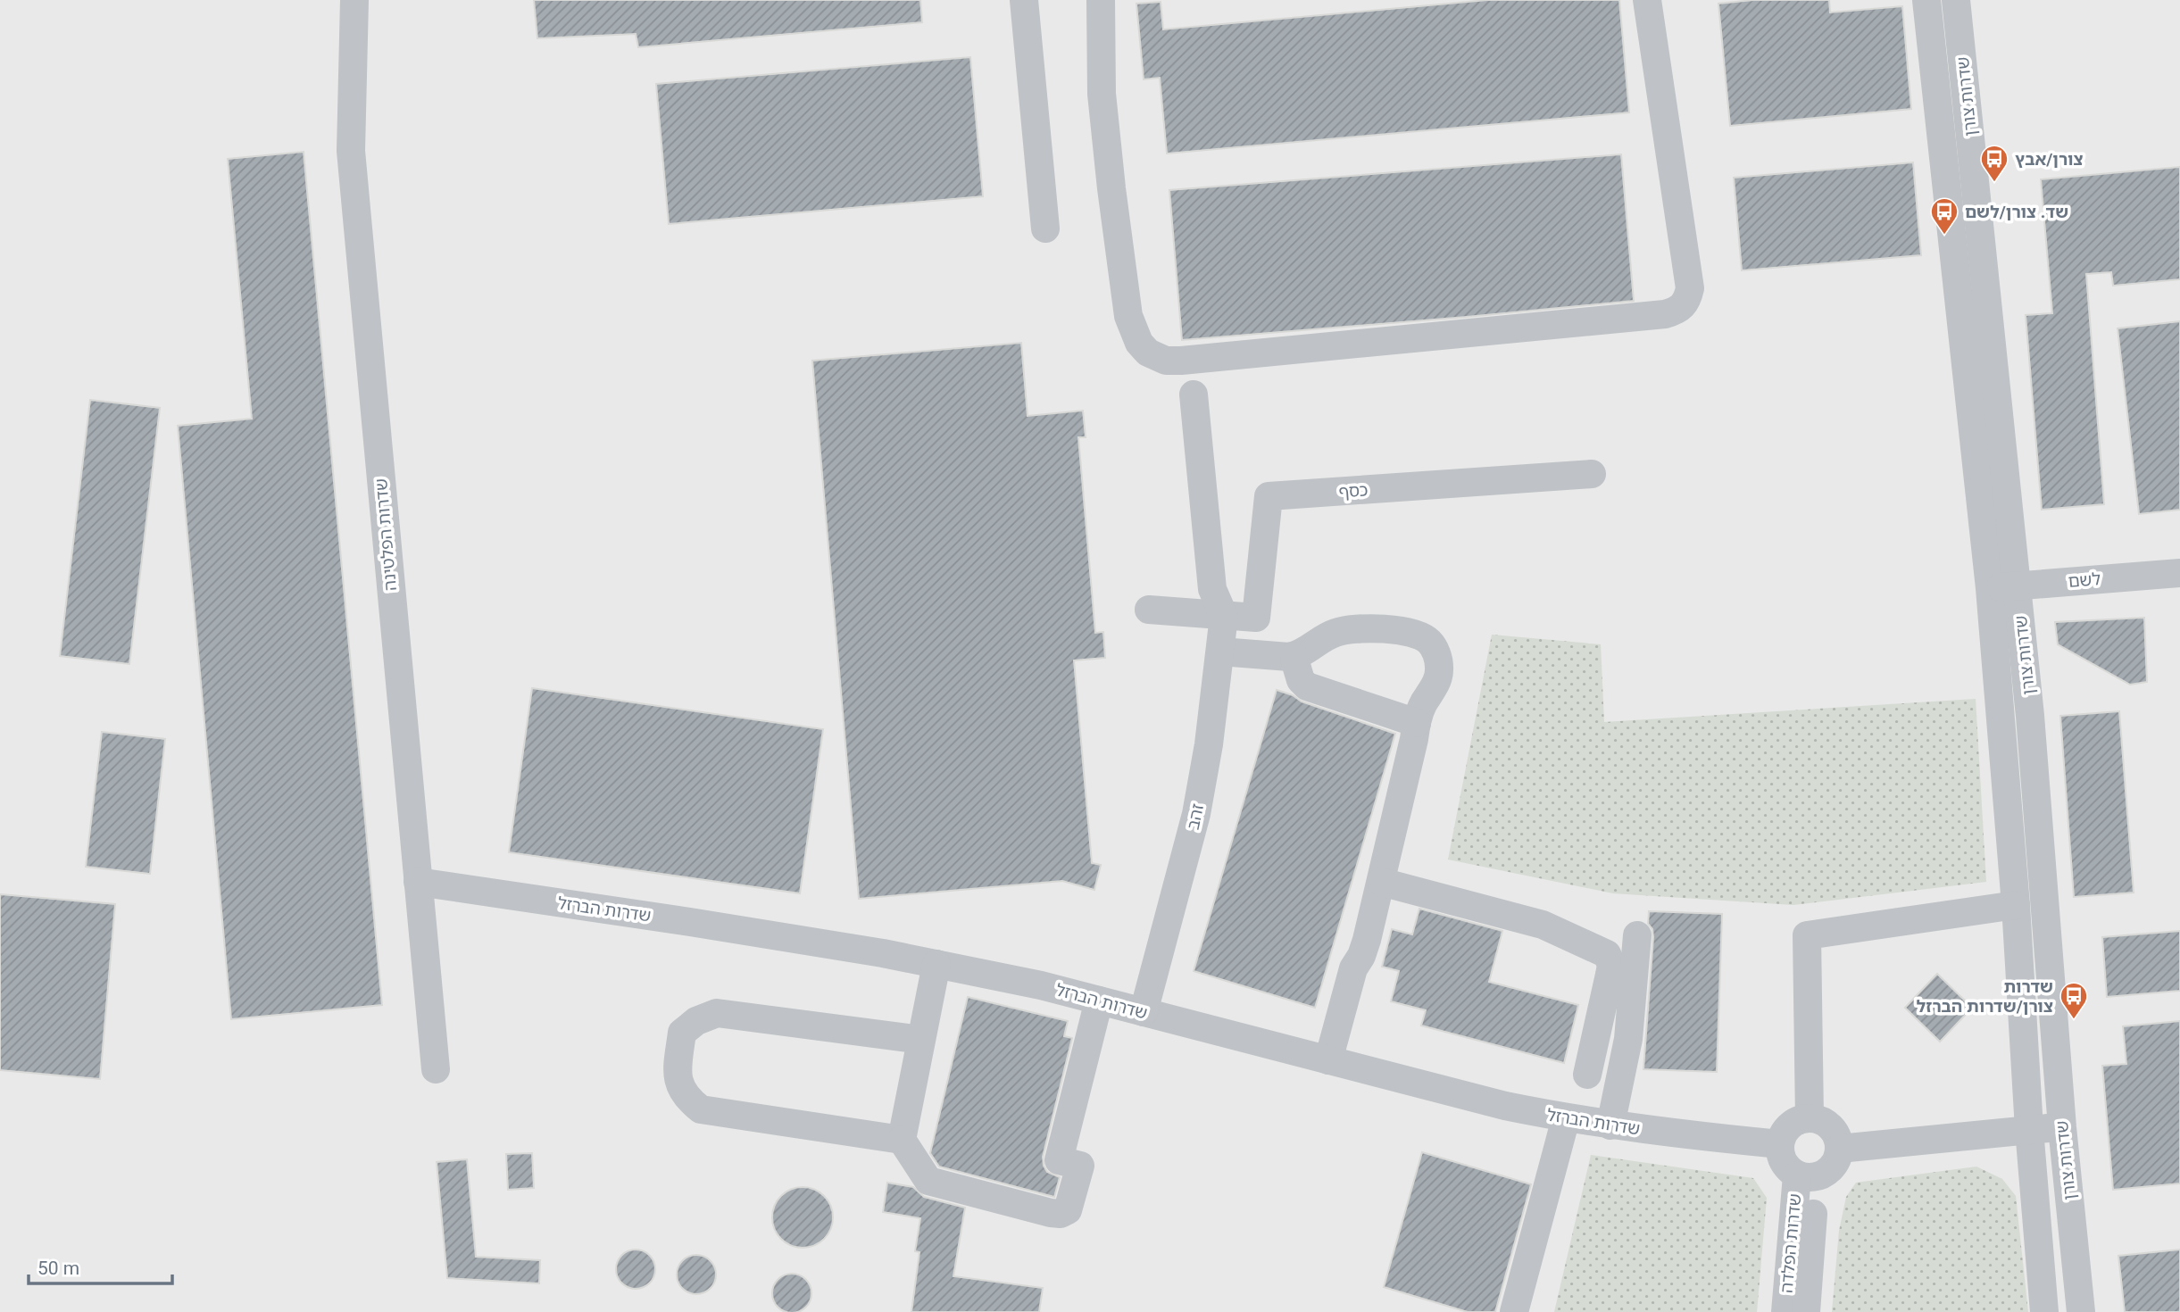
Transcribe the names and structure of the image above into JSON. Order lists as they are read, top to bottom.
{
  "streets": {
    "street": [
      "שדרות צורן",
      "כסף",
      "שדרות הפלטינה",
      "לשם",
      "זהב",
      "שדרות הברזל",
      "שדרות הפלדה"
    ]
  },
  "crossings": [
    ["שדרות צורן", "לשם"],
    ["כסף", "זהב"],
    ["שדרות הפלטינה", "שדרות הברזל"],
    ["זהב", "שדרות הברזל"],
    ["שדרות הברזל", "שדרות הפלדה"]
  ],
  "places": {
    "bus stop": ["צורן/אבץ", "שד. צורן/לשם", "שדרות צורן/שדרות הברזל"]
  },
  "scale_bar": "50 m"
}
